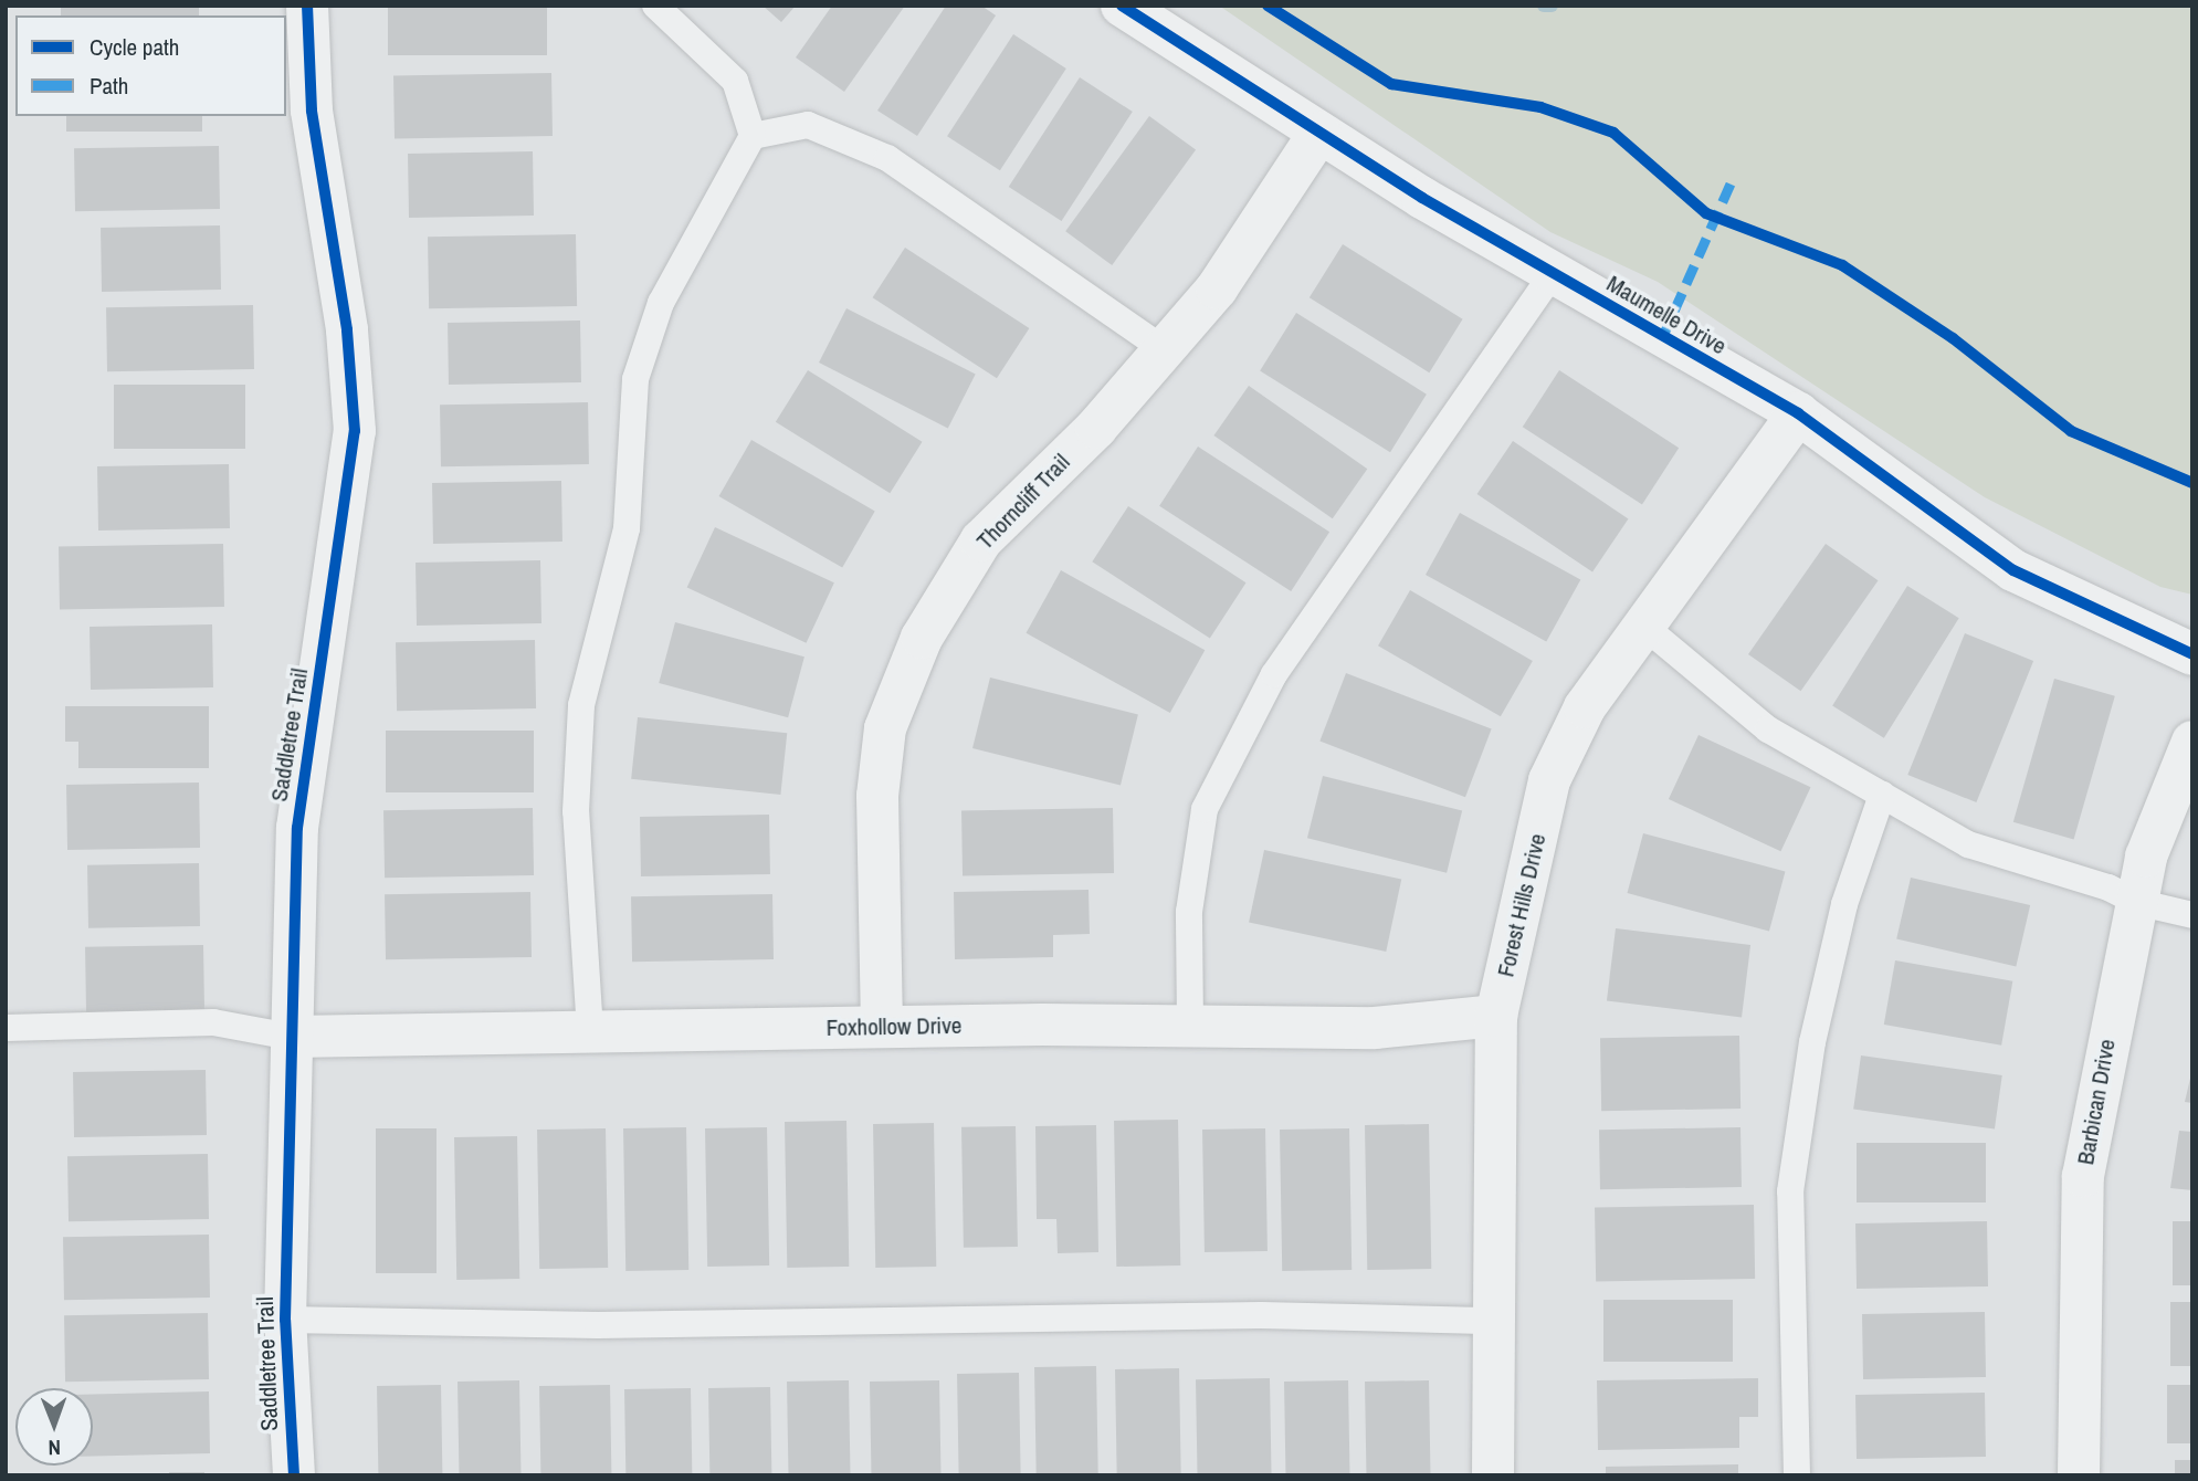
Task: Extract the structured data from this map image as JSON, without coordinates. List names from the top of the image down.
{
  "streets": {
    "street": [
      "Maumelle Drive",
      "Thorncliff Trail",
      "Saddletree Trail",
      "Forest Hills Drive",
      "Foxhollow Drive",
      "Barbican Drive"
    ]
  },
  "crossings": [
    ["Maumelle Drive", "Thorncliff Trail"],
    ["Maumelle Drive", "Forest Hills Drive"],
    ["Thorncliff Trail", "Foxhollow Drive"],
    ["Saddletree Trail", "Foxhollow Drive"],
    ["Forest Hills Drive", "Foxhollow Drive"]
  ],
  "legend": ["Cycle path", "Path"],
  "north": "bottom"
}
